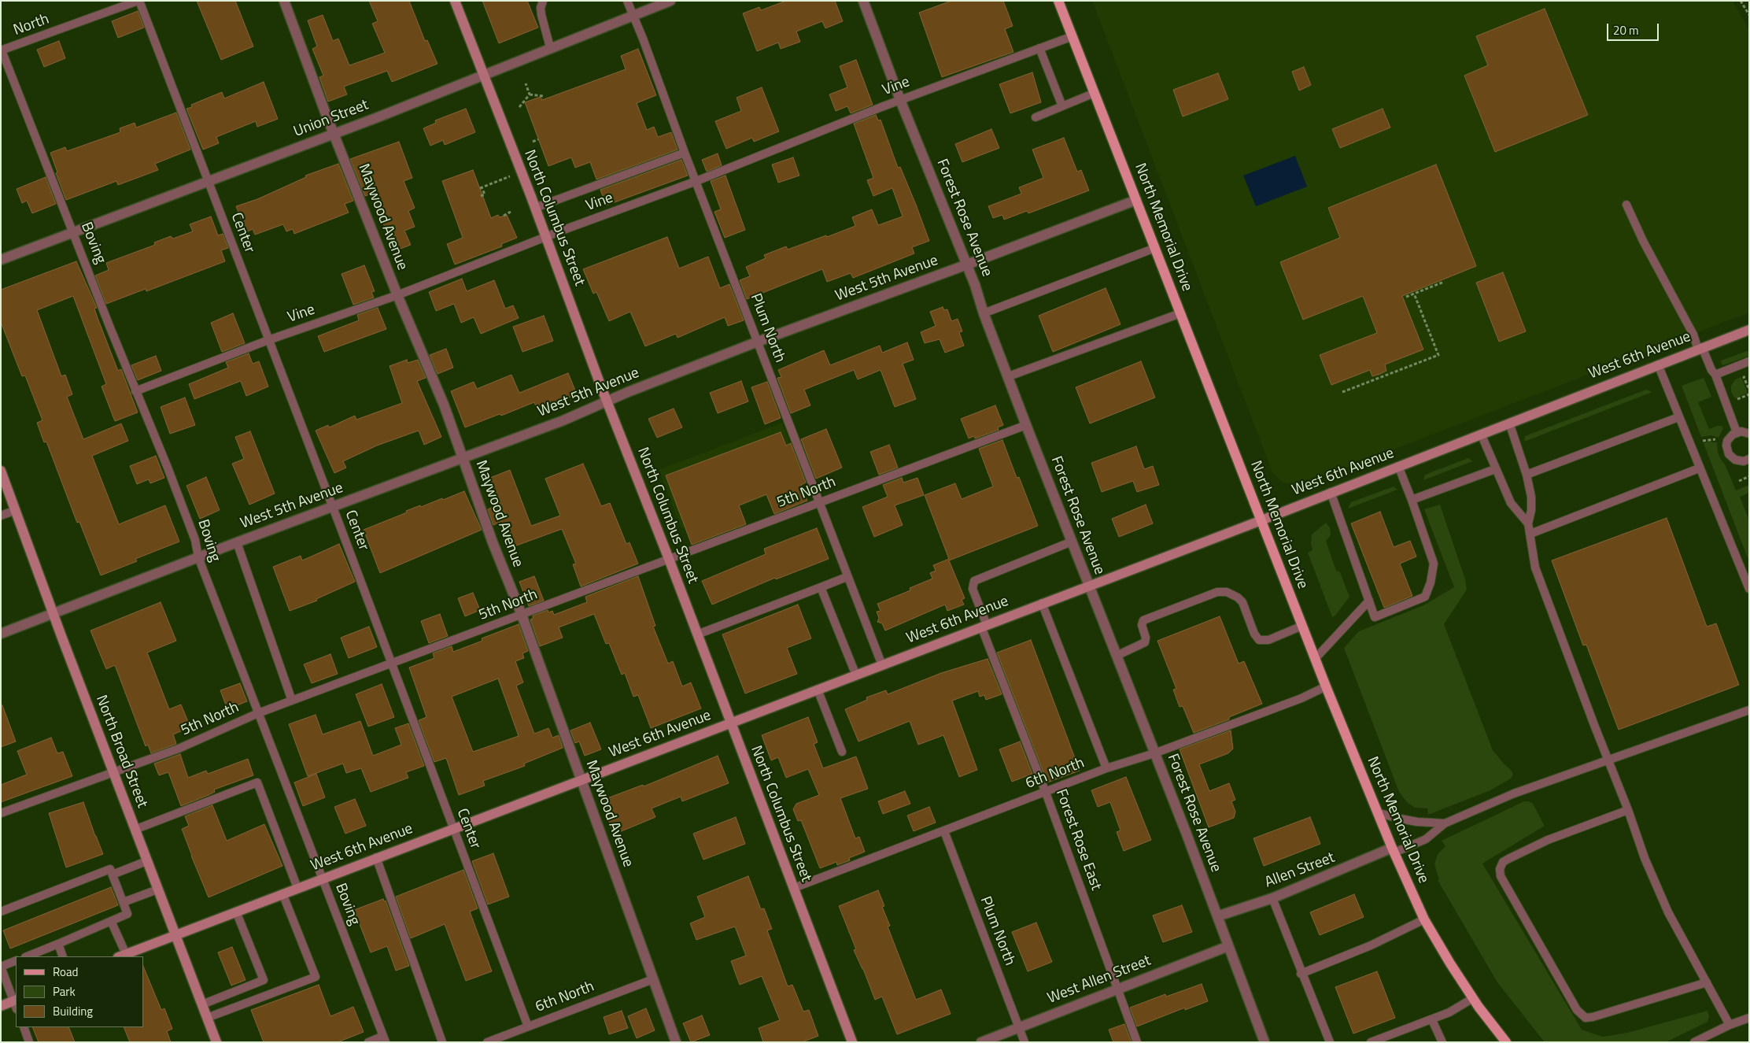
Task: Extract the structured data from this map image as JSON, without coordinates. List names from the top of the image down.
{
  "streets": {
    "main road": ["North Memorial Drive"],
    "street": [
      "Union Street",
      "Maywood Avenue",
      "North Columbus Street",
      "Forest Rose Avenue",
      "West 5th Avenue",
      "West 6th Avenue",
      "North Broad Street",
      "Allen Street",
      "West Allen Street"
    ],
    "lane": [
      "North",
      "Vine",
      "Center",
      "Boving",
      "Plum North",
      "5th North",
      "6th North",
      "Forest Rose East"
    ]
  },
  "crossings": [
    ["North", "Center"],
    ["North", "Boving"],
    ["Vine", "Maywood Avenue"],
    ["Vine", "North Columbus Street"],
    ["Vine", "Forest Rose Avenue"],
    ["Vine", "North Memorial Drive"],
    ["Vine", "Center"],
    ["Vine", "Boving"],
    ["Vine", "Plum North"],
    ["Union Street", "Maywood Avenue"],
    ["Union Street", "North Columbus Street"],
    ["Union Street", "Center"],
    ["Union Street", "Boving"],
    ["Union Street", "Plum North"],
    ["Maywood Avenue", "West 5th Avenue"],
    ["Maywood Avenue", "West 6th Avenue"],
    ["Maywood Avenue", "5th North"],
    ["Maywood Avenue", "6th North"],
    ["North Columbus Street", "West 5th Avenue"],
    ["North Columbus Street", "West 6th Avenue"],
    ["North Columbus Street", "5th North"],
    ["North Columbus Street", "6th North"],
    ["Forest Rose Avenue", "West 5th Avenue"],
    ["Forest Rose Avenue", "West 6th Avenue"],
    ["Forest Rose Avenue", "5th North"],
    ["Forest Rose Avenue", "6th North"],
    ["Forest Rose Avenue", "Forest Rose East"],
    ["Forest Rose Avenue", "Allen Street"],
    ["Forest Rose Avenue", "West Allen Street"],
    ["North Memorial Drive", "West 5th Avenue"],
    ["North Memorial Drive", "West 6th Avenue"],
    ["North Memorial Drive", "6th North"],
    ["North Memorial Drive", "Allen Street"],
    ["Center", "West 5th Avenue"],
    ["Center", "West 6th Avenue"],
    ["Center", "5th North"],
    ["Center", "6th North"],
    ["Boving", "West 5th Avenue"],
    ["Boving", "West 6th Avenue"],
    ["Boving", "5th North"],
    ["West 5th Avenue", "Plum North"],
    ["West 5th Avenue", "North Broad Street"],
    ["Plum North", "West 6th Avenue"],
    ["Plum North", "5th North"],
    ["Plum North", "6th North"],
    ["Plum North", "West Allen Street"],
    ["West 6th Avenue", "North Broad Street"],
    ["West 6th Avenue", "Forest Rose East"],
    ["5th North", "North Broad Street"],
    ["6th North", "Forest Rose East"],
    ["Forest Rose East", "West Allen Street"]
  ],
  "legend": ["Road", "Park", "Building"],
  "scale_bar": "20 m"
}
